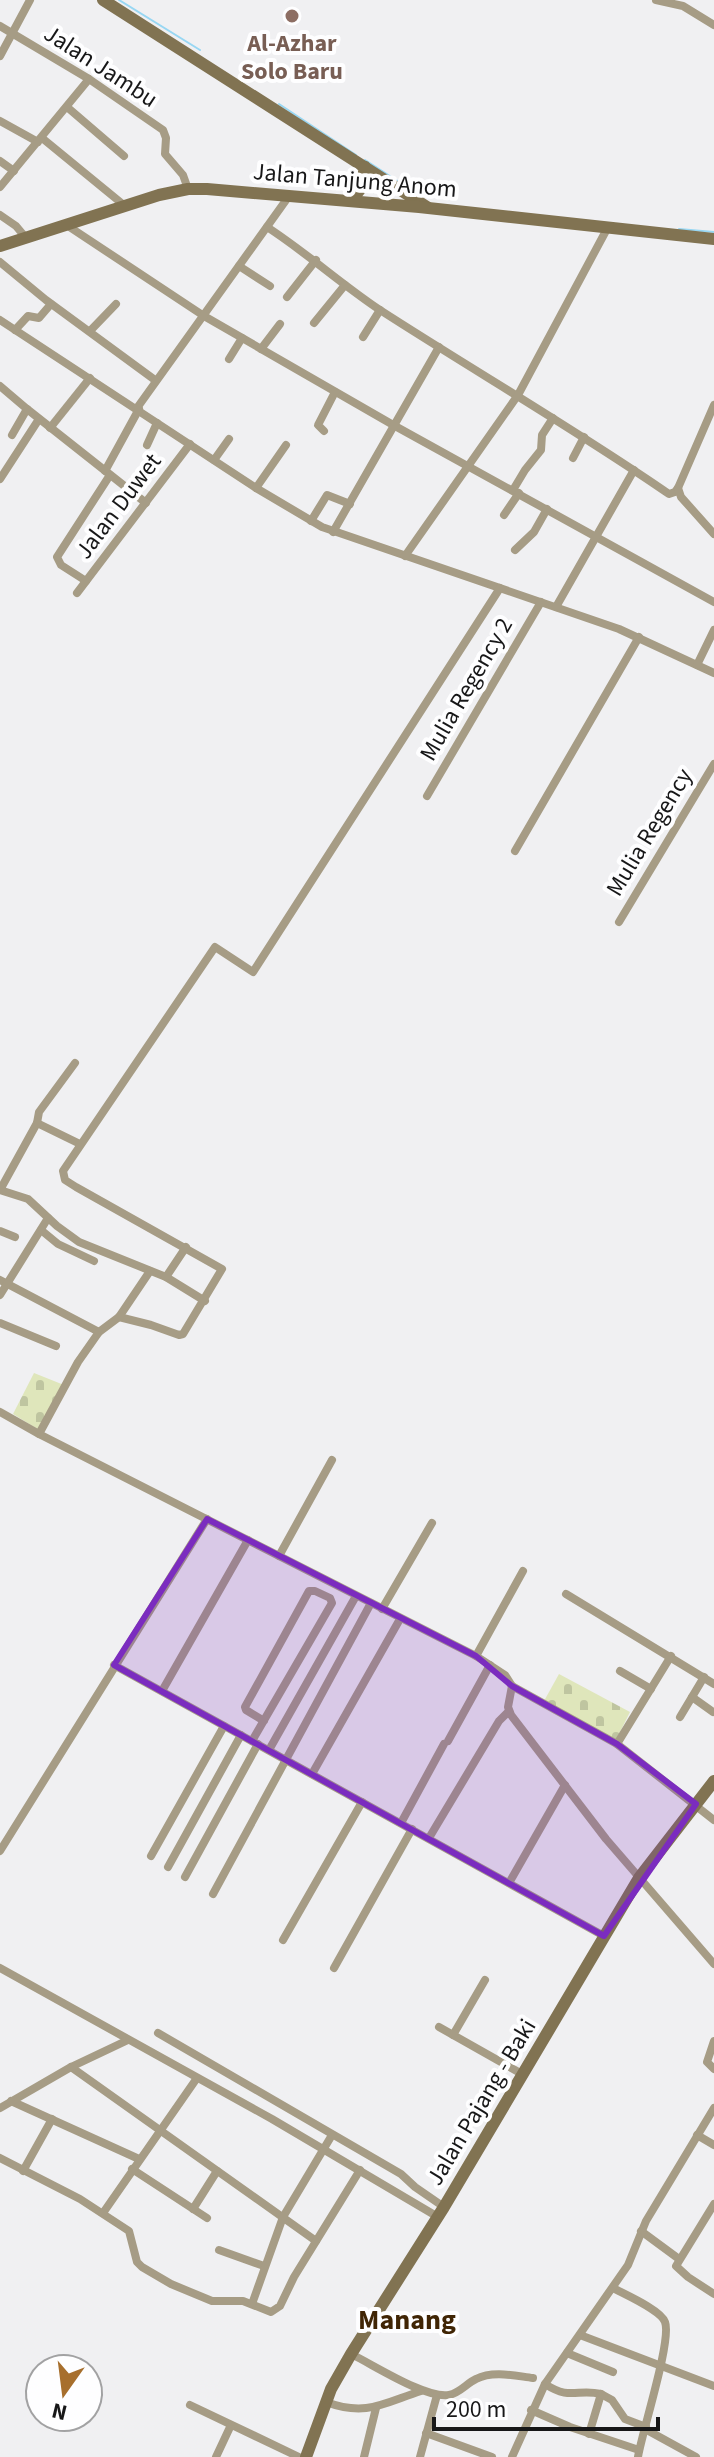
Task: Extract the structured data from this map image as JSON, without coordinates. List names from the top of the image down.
{
  "streets": {
    "main road": ["Jalan Tanjung Anom", "Jalan Pajang - Baki"],
    "street": [
      "Jalan Jambu",
      "Jalan Duwet",
      "Mulia Regency 2",
      "Mulia Regency"
    ]
  },
  "crossings": [
    ["Jalan Jambu", "Jalan Tanjung Anom"]
  ],
  "districts": ["Manang"],
  "places": ["Al-Azhar Solo Baru"],
  "scale_bar": "200 m",
  "north": "bottom"
}
